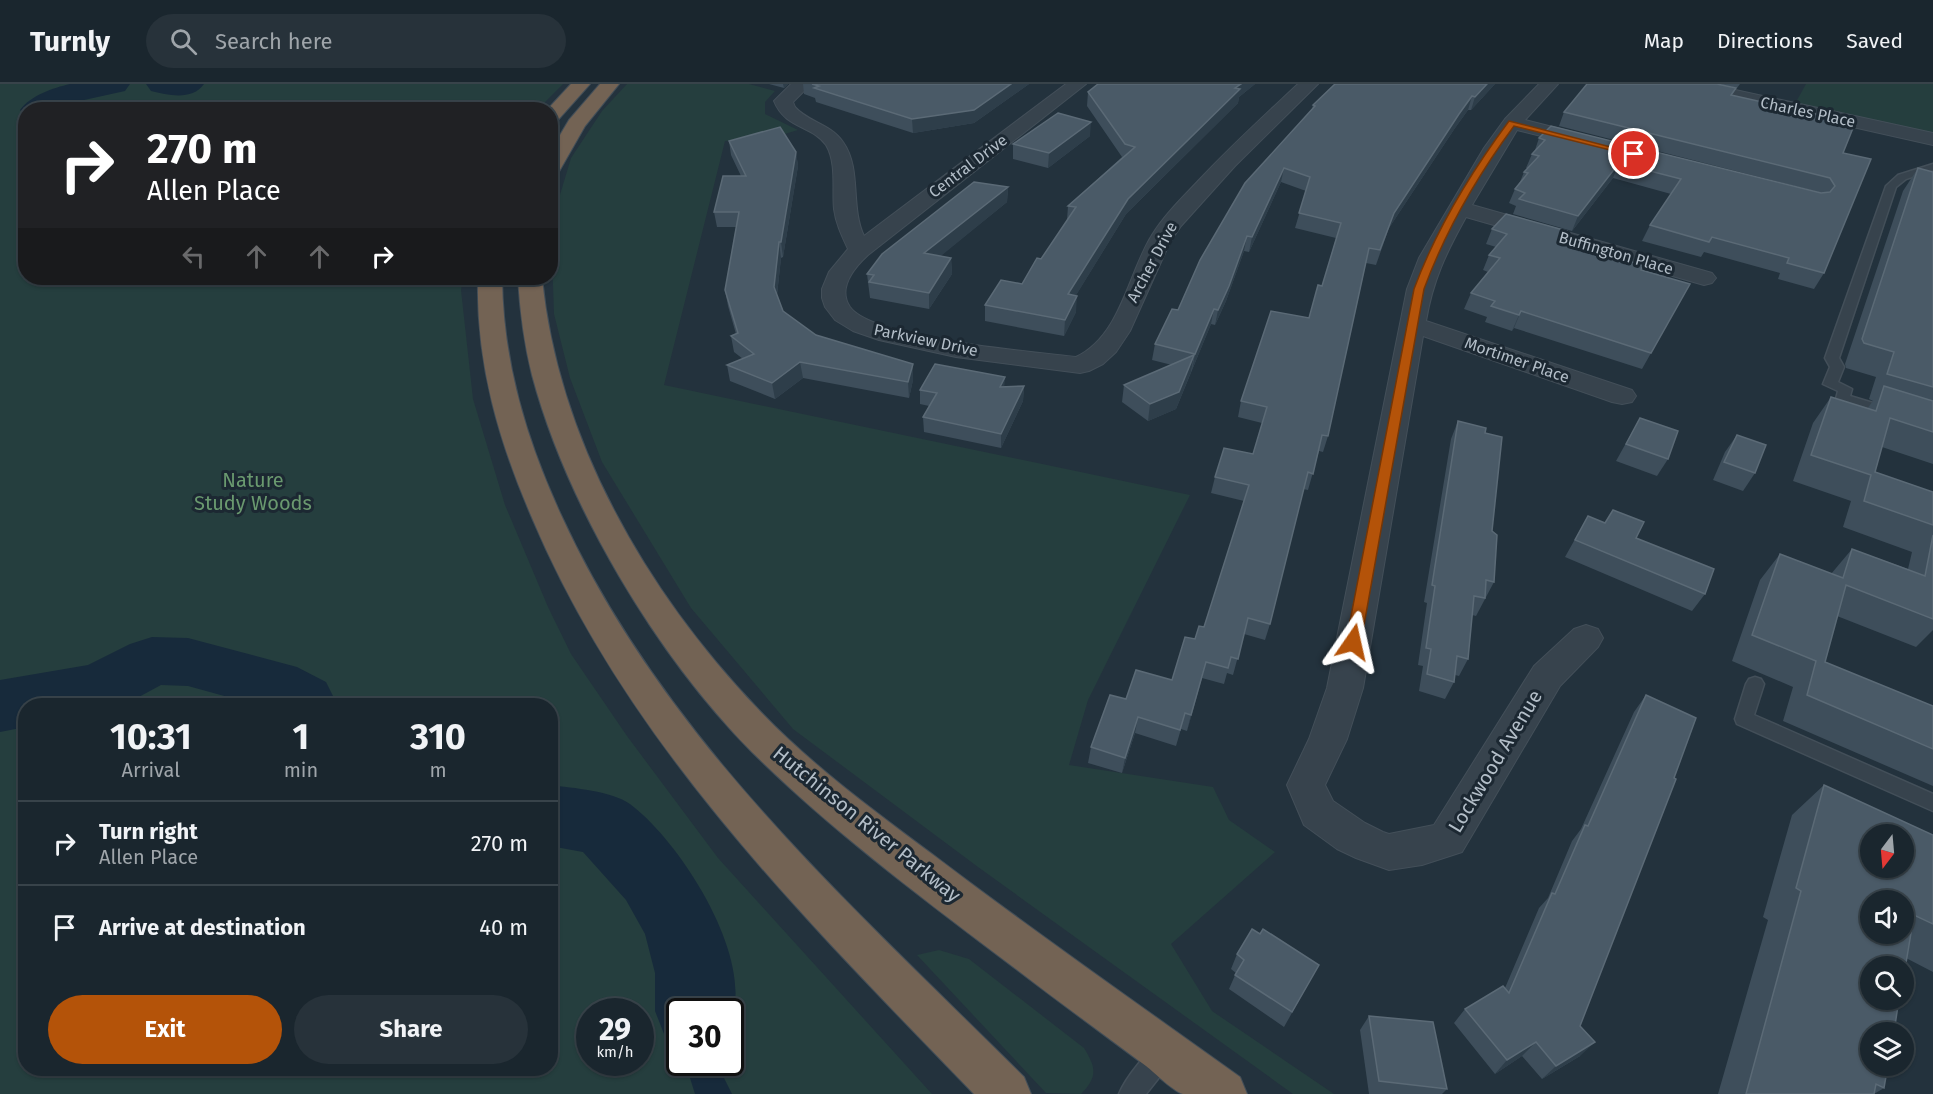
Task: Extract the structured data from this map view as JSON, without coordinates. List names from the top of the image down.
{
  "streets": {
    "highway": ["Hutchinson River Parkway"],
    "street": [
      "Charles Place",
      "Central Drive",
      "Buffington Place",
      "Archer Drive",
      "Parkview Drive",
      "Mortimer Place",
      "Lockwood Avenue"
    ]
  },
  "crossings": [
    ["Central Drive", "Parkview Drive"],
    ["Buffington Place", "Lockwood Avenue"],
    ["Archer Drive", "Parkview Drive"],
    ["Mortimer Place", "Lockwood Avenue"]
  ],
  "parks": ["Nature Study Woods"],
  "north": "bottom",
  "page": {
    "header": "Turnly",
    "search": "Search here",
    "nav": ["Map", "Directions", "Saved"],
    "turn": ["270 m", "Allen Place"],
    "eta": [
      "10:31",
      "Arrival",
      "1",
      "min",
      "310",
      "m"
    ],
    "list": [
      {
        "name": "Turn right",
        "note": "Allen Place",
        "value": "270 m"
      },
      {
        "name": "Arrive at destination",
        "value": "40 m"
      }
    ],
    "buttons": ["Exit", "Share"],
    "speed": "29 km/h",
    "limit": "30"
  }
}
